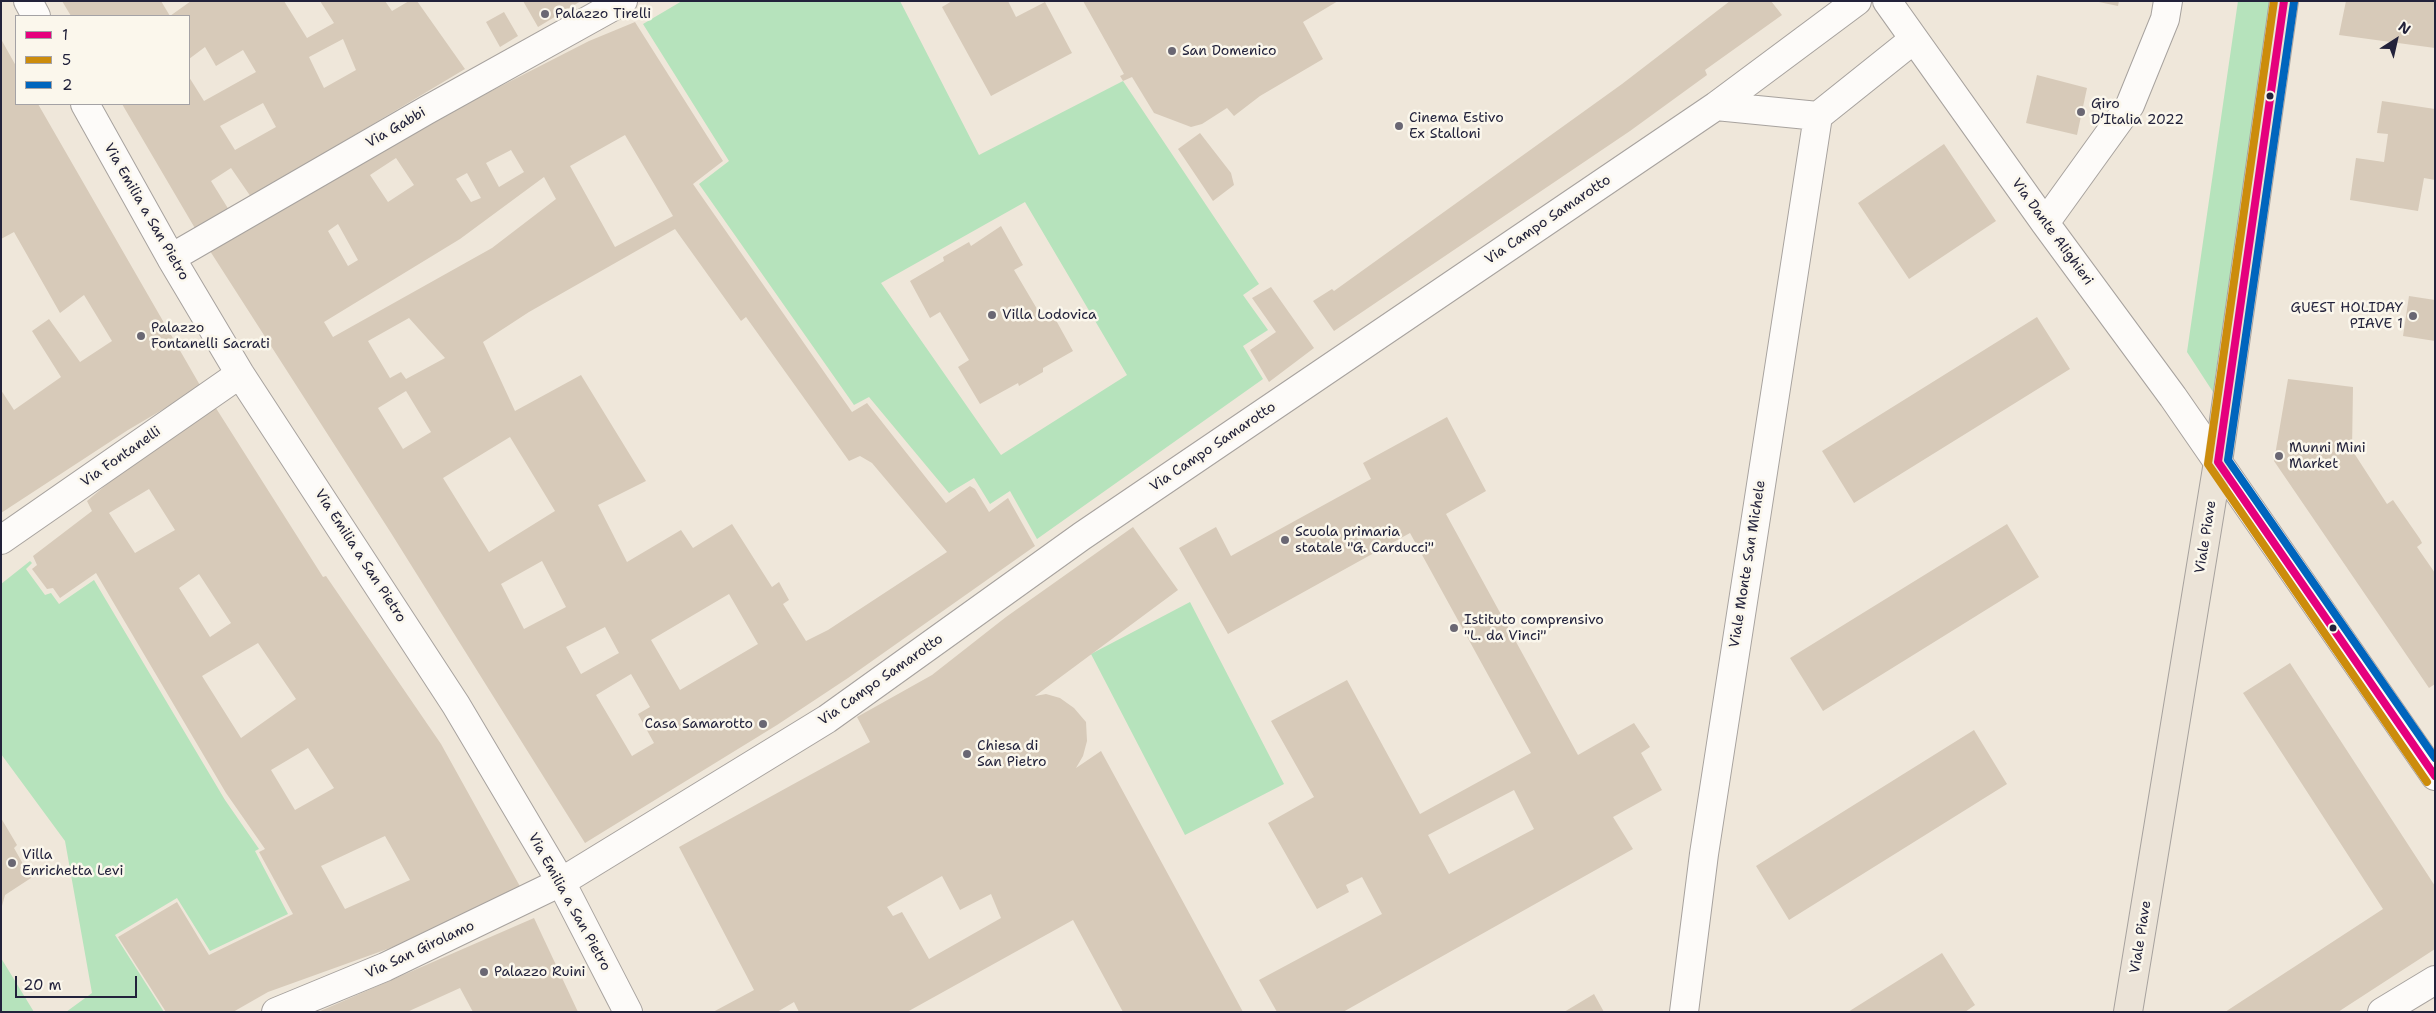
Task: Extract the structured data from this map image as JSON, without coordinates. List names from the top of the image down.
{
  "streets": {
    "main road": ["Viale Piave"],
    "street": [
      "Via Gabbi",
      "Via Emilia a San Pietro",
      "Via Campo Samarotto",
      "Via Dante Alighieri",
      "Via Fontanelli",
      "Viale Monte San Michele",
      "Via San Girolamo"
    ]
  },
  "crossings": [
    ["Via Gabbi", "Via Emilia a San Pietro"],
    ["Via Emilia a San Pietro", "Via Campo Samarotto"],
    ["Via Emilia a San Pietro", "Via Fontanelli"],
    ["Via Emilia a San Pietro", "Via San Girolamo"],
    ["Via Campo Samarotto", "Via San Girolamo"],
    ["Via Dante Alighieri", "Viale Piave"]
  ],
  "places": [
    "Palazzo Tirelli",
    "San Domenico",
    "Giro D’Italia 2022",
    "Cinema Estivo Ex Stalloni",
    "Villa Lodovica",
    "GUEST HOLIDAY PIAVE 1",
    "Palazzo Fontanelli Sacrati",
    "Munni Mini Market",
    "Scuola primaria statale \"G. Carducci\"",
    "Istituto comprensivo \"L. da Vinci\"",
    "Casa Samarotto",
    "Chiesa di San Pietro",
    "Villa Enrichetta Levi",
    "Palazzo Ruini"
  ],
  "lines": ["transit line 1", "transit line 5", "transit line 2"],
  "legend": ["1", "5", "2"],
  "scale_bar": "20 m",
  "north": "top right"
}
